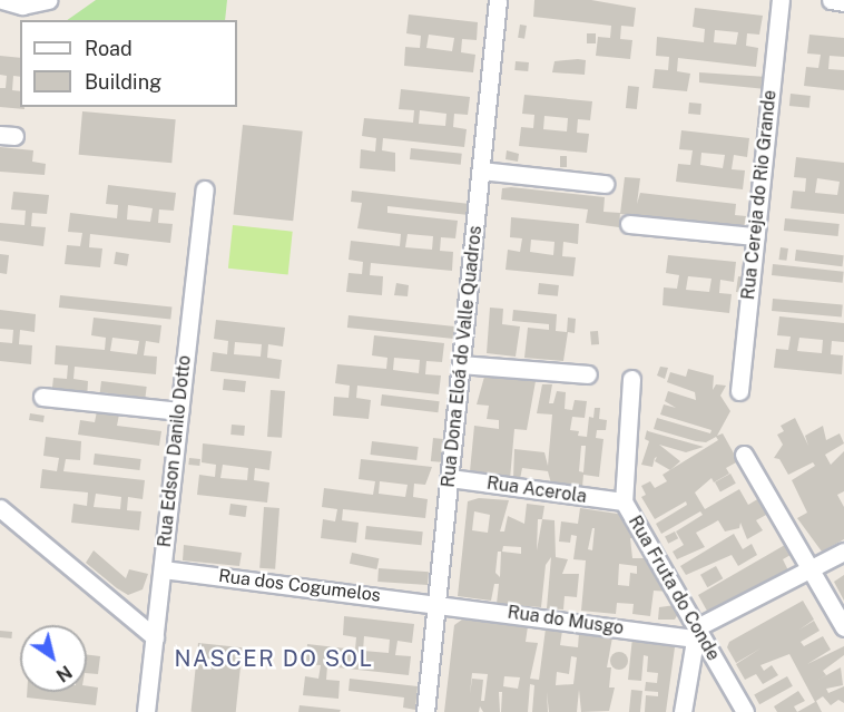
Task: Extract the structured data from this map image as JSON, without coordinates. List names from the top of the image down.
{
  "streets": {
    "street": [
      "Rua Cereja do Rio Grande",
      "Rua Dona Eloá do Valle Quadros",
      "Rua Edson Danilo Dotto",
      "Rua Acerola",
      "Rua dos Cogumelos",
      "Rua Fruta do Conde",
      "Rua do Musgo"
    ]
  },
  "crossings": [
    ["Rua Dona Eloá do Valle Quadros", "Rua Acerola"],
    ["Rua Dona Eloá do Valle Quadros", "Rua dos Cogumelos"],
    ["Rua Dona Eloá do Valle Quadros", "Rua do Musgo"],
    ["Rua Edson Danilo Dotto", "Rua dos Cogumelos"],
    ["Rua Acerola", "Rua Fruta do Conde"],
    ["Rua dos Cogumelos", "Rua do Musgo"],
    ["Rua Fruta do Conde", "Rua do Musgo"]
  ],
  "districts": ["NASCER DO SOL"],
  "legend": ["Road", "Building"],
  "north": "bottom right"
}
